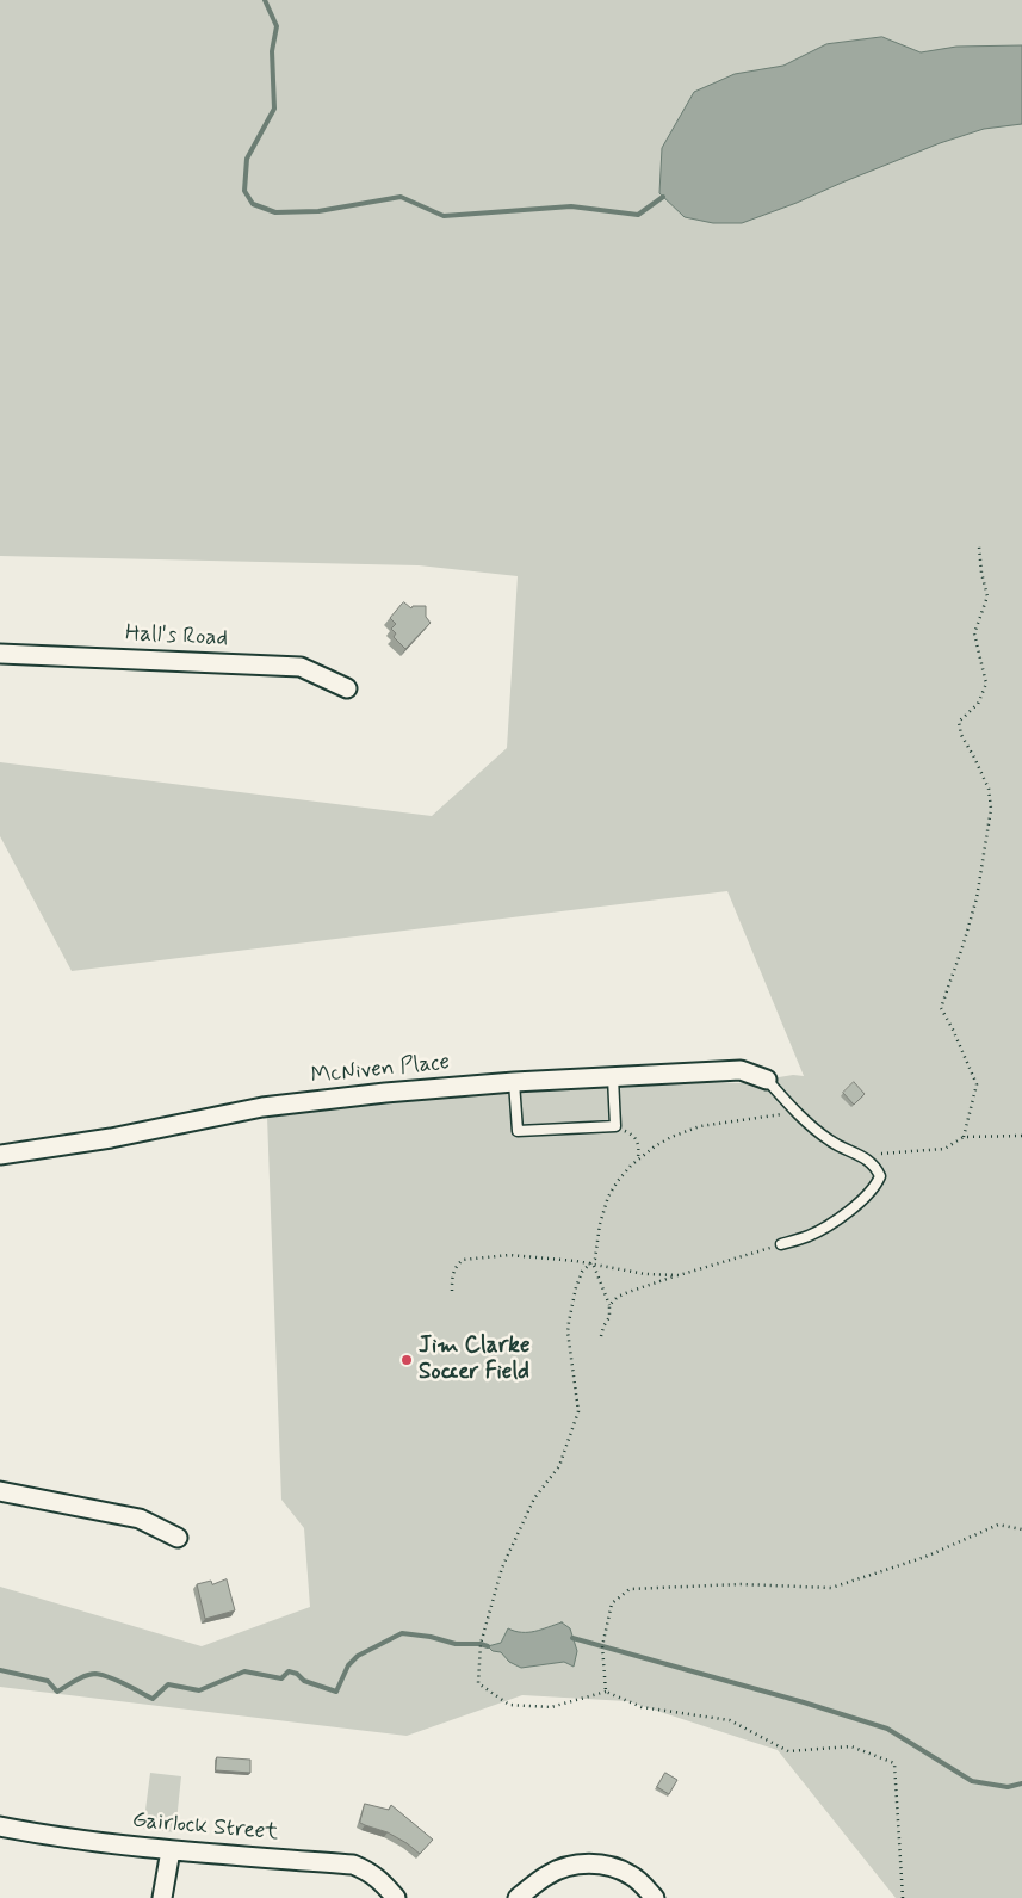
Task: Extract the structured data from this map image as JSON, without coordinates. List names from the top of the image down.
{
  "streets": {
    "street": ["Hall's Road", "McNiven Place", "Gairlock Street"]
  },
  "places": ["Jim Clarke Soccer Field"]
}
